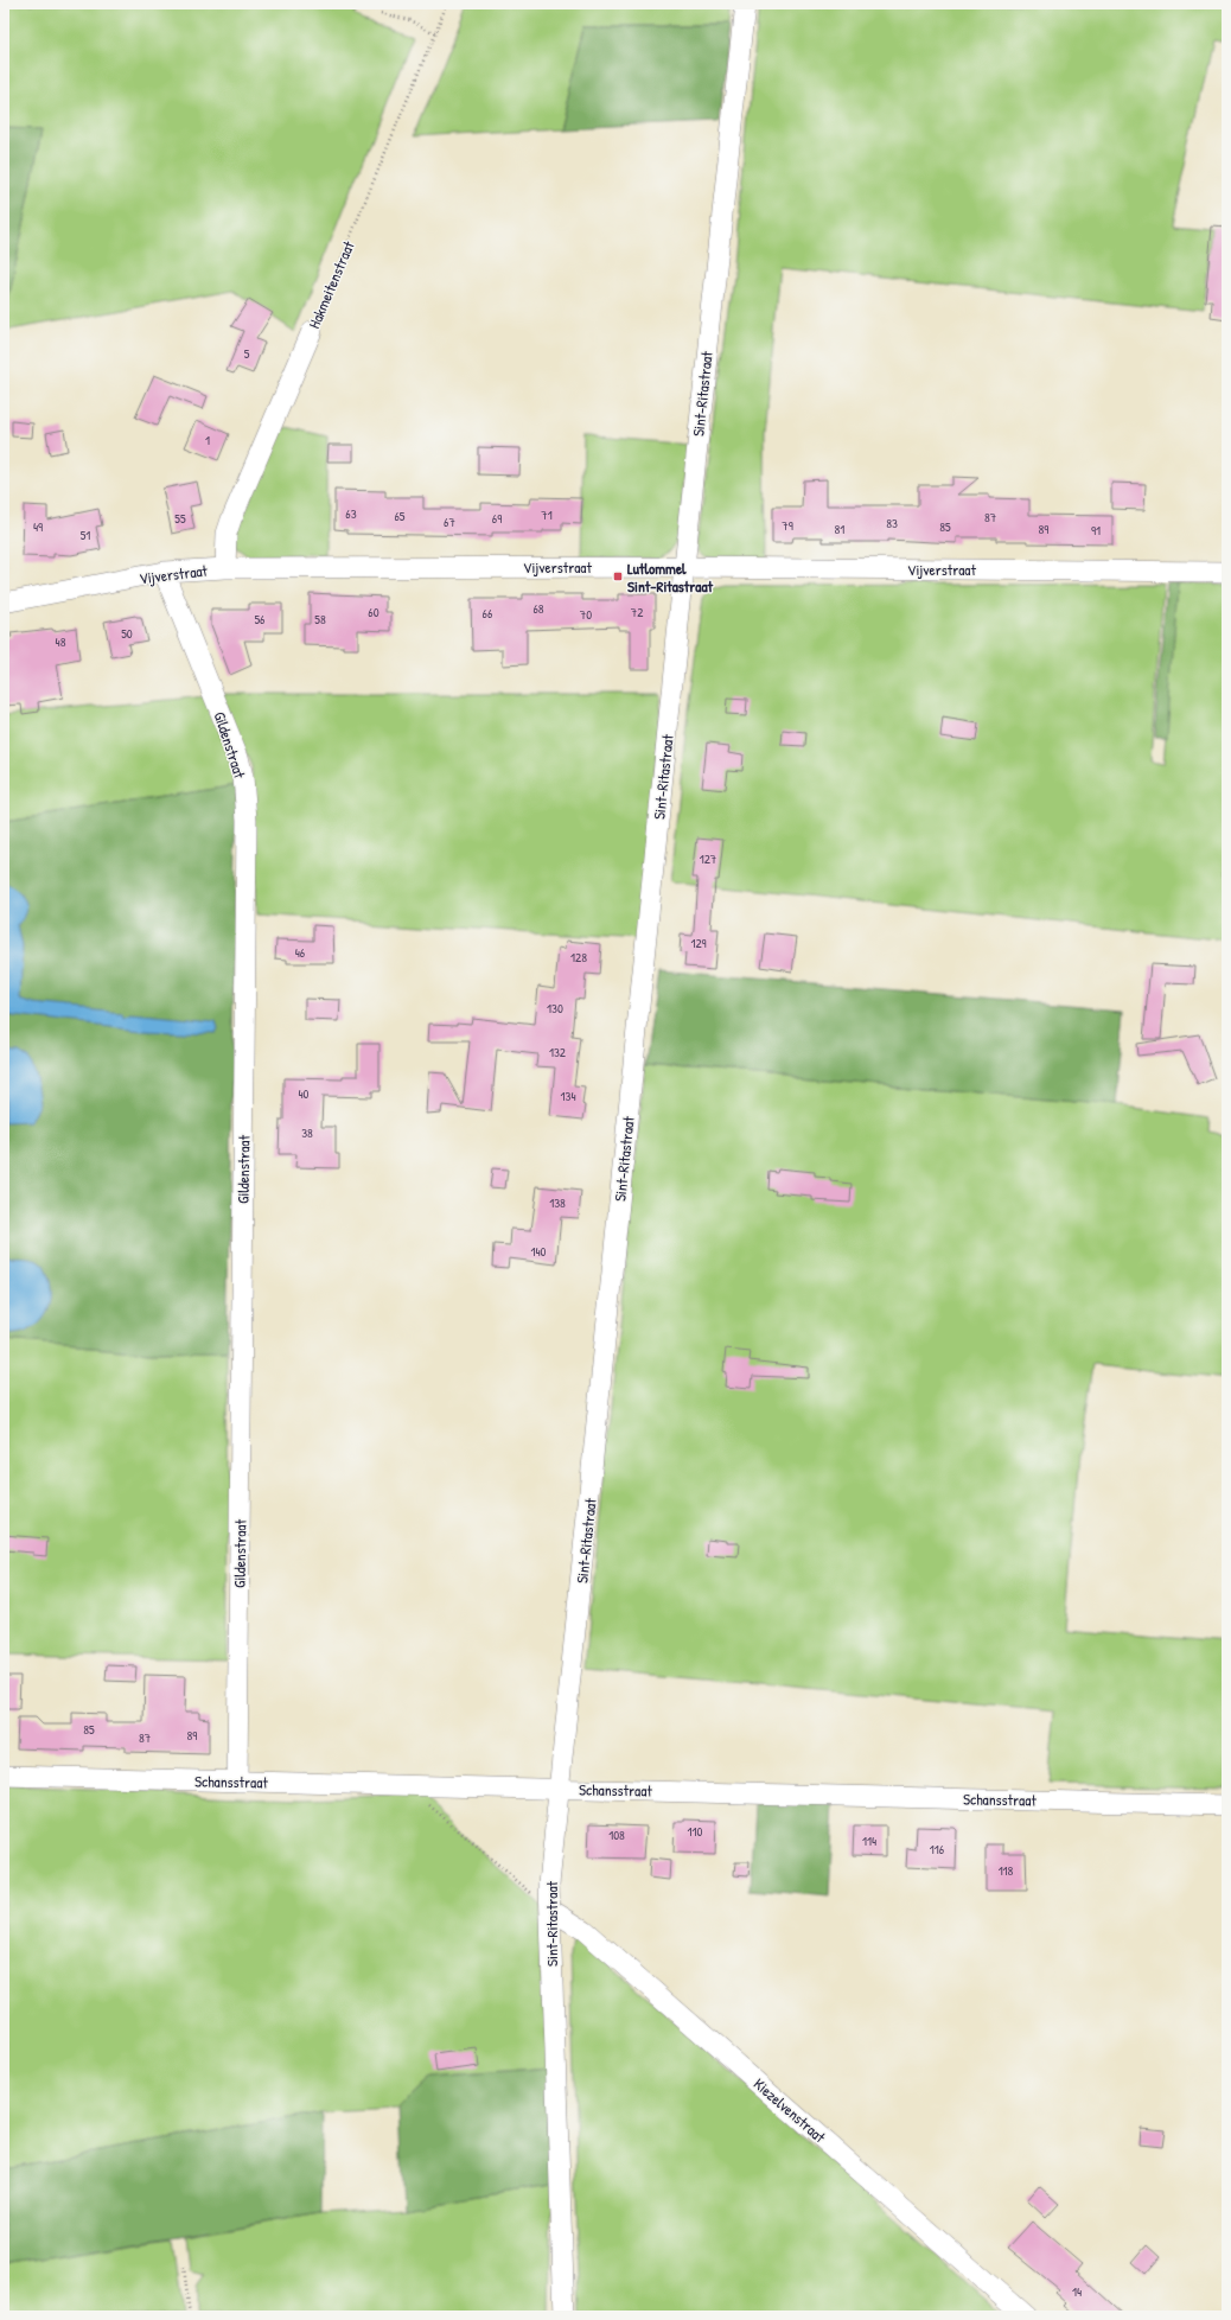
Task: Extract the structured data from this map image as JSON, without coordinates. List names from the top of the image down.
{
  "streets": {
    "street": [
      "Hakmeitenstraat",
      "Sint-Ritastraat",
      "Vijverstraat",
      "Gildenstraat",
      "Schansstraat",
      "Kiezelvenstraat"
    ]
  },
  "crossings": [
    ["Hakmeitenstraat", "Vijverstraat"],
    ["Sint-Ritastraat", "Vijverstraat"],
    ["Sint-Ritastraat", "Schansstraat"],
    ["Sint-Ritastraat", "Kiezelvenstraat"],
    ["Vijverstraat", "Gildenstraat"],
    ["Gildenstraat", "Schansstraat"]
  ],
  "places": {
    "transit": ["Lutlommel Sint-Ritastraat"]
  },
  "house_numbers": [
    "5",
    "1",
    "63",
    "71",
    "65",
    "87",
    "55",
    "69",
    "67",
    "83",
    "79",
    "49",
    "85",
    "81",
    "89",
    "91",
    "51",
    "68",
    "60",
    "72",
    "66",
    "70",
    "56",
    "58",
    "50",
    "48",
    "127",
    "129",
    "46",
    "128",
    "130",
    "132",
    "40",
    "134",
    "38",
    "138",
    "140",
    "85",
    "89",
    "87",
    "110",
    "108",
    "114",
    "116",
    "118",
    "14"
  ]
}
